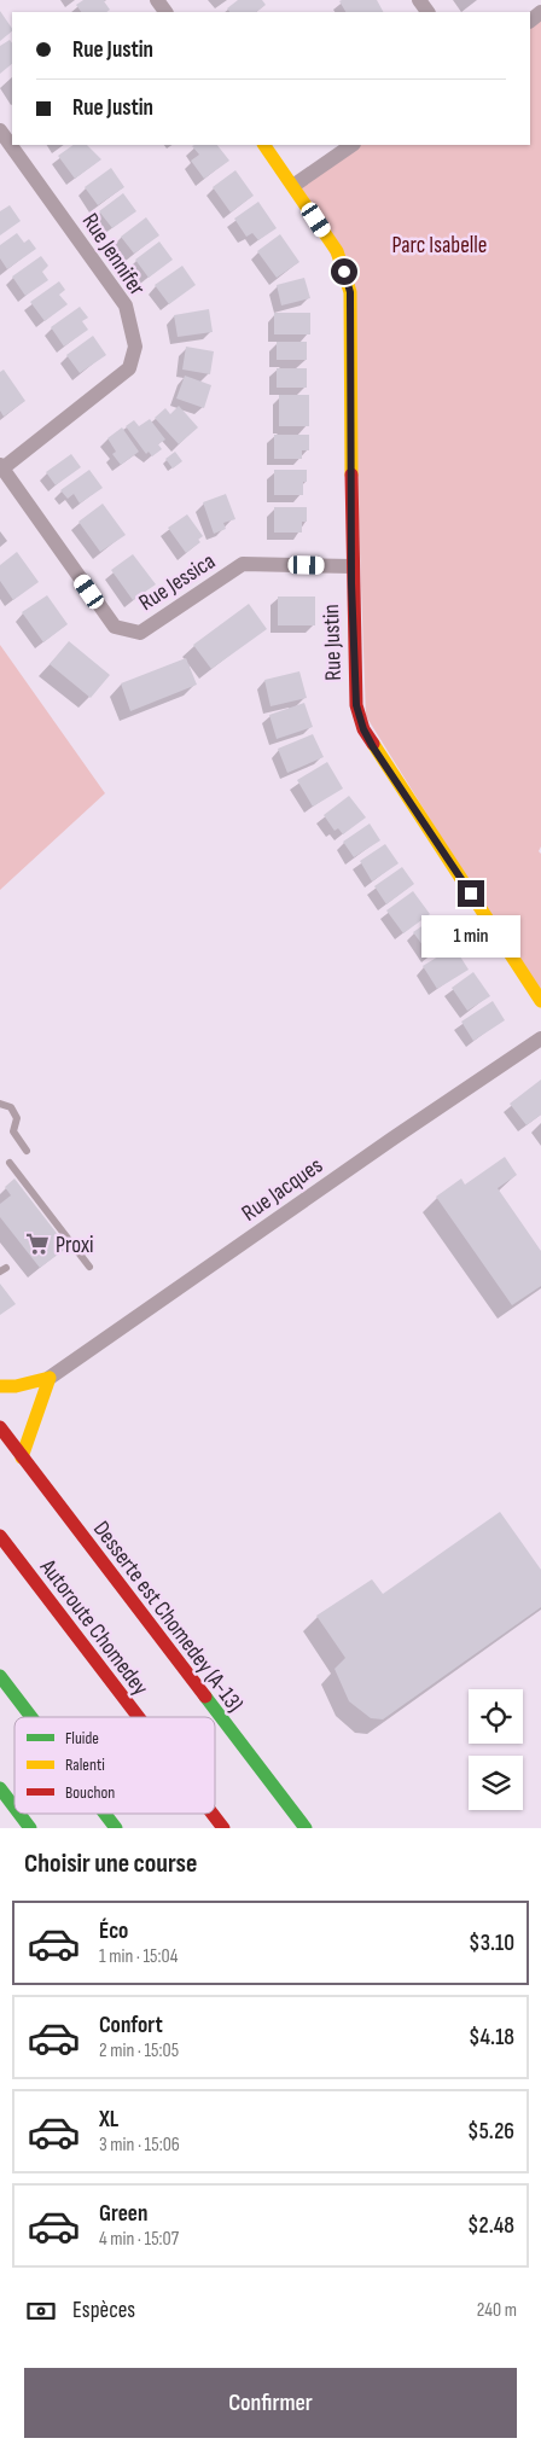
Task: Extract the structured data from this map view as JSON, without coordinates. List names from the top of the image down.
{
  "streets": {
    "main road": ["Rue Justin", "Desserte est Chomedey (A-13)", "Autoroute Chomedey"],
    "street": ["Rue Jennifer", "Rue Jessica", "Rue Jacques"]
  },
  "crossings": [
    ["Rue Jennifer", "Rue Jessica"],
    ["Rue Jessica", "Rue Justin"]
  ],
  "parks": ["Parc Isabelle"],
  "places": {
    "supermarket": ["Proxi"]
  },
  "legend": ["Fluide", "Ralenti", "Bouchon"],
  "page": {
    "banner": ["Rue Justin", "Rue Justin"],
    "bubble": "1 min",
    "heading": "Choisir une course",
    "list": [
      {
        "name": "Éco",
        "note": "1 min · 15:04",
        "value": "$3.10"
      },
      {
        "name": "Confort",
        "note": "2 min · 15:05",
        "value": "$4.18"
      },
      {
        "name": "XL",
        "note": "3 min · 15:06",
        "value": "$5.26"
      },
      {
        "name": "Green",
        "note": "4 min · 15:07",
        "value": "$2.48"
      }
    ],
    "pay": ["Espèces", "240 m"],
    "buttons": "Confirmer"
  }
}
